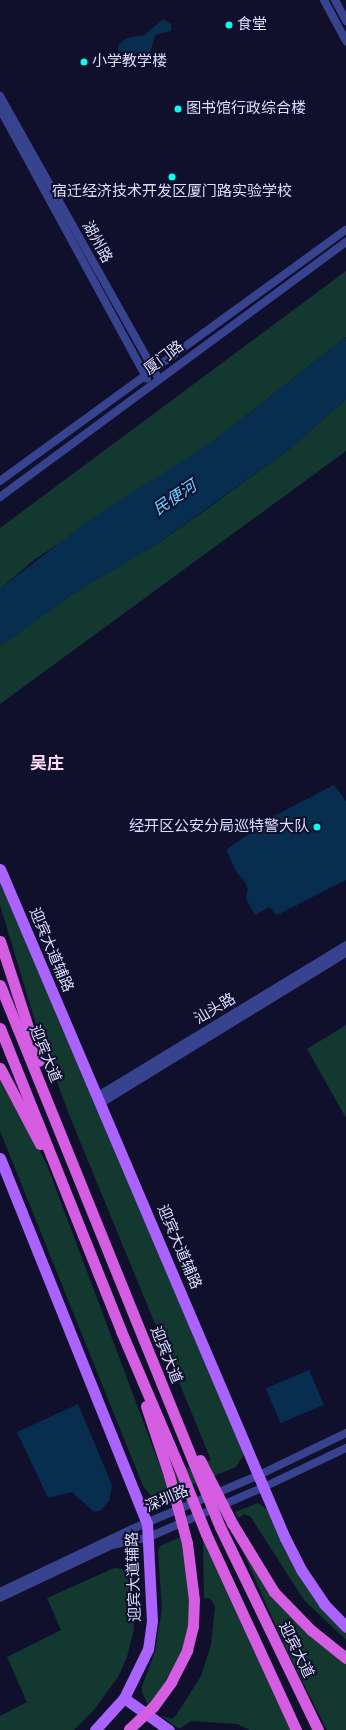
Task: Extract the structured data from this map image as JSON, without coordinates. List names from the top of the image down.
{
  "streets": {
    "highway": ["迎宾大道"],
    "main road": ["迎宾大道辅路"],
    "street": [
      "湖州路",
      "厦门路",
      "汕头路",
      "深圳路"
    ]
  },
  "crossings": [
    ["湖州路", "厦门路"],
    ["迎宾大道辅路", "汕头路"],
    ["迎宾大道辅路", "深圳路"]
  ],
  "districts": ["吴庄"],
  "water": ["民便河"],
  "places": [
    "食堂",
    "小学教学楼",
    "图书馆行政综合楼",
    "宿迁经济技术开发区厦门路实验学校",
    "经开区公安分局巡特警大队"
  ]
}
